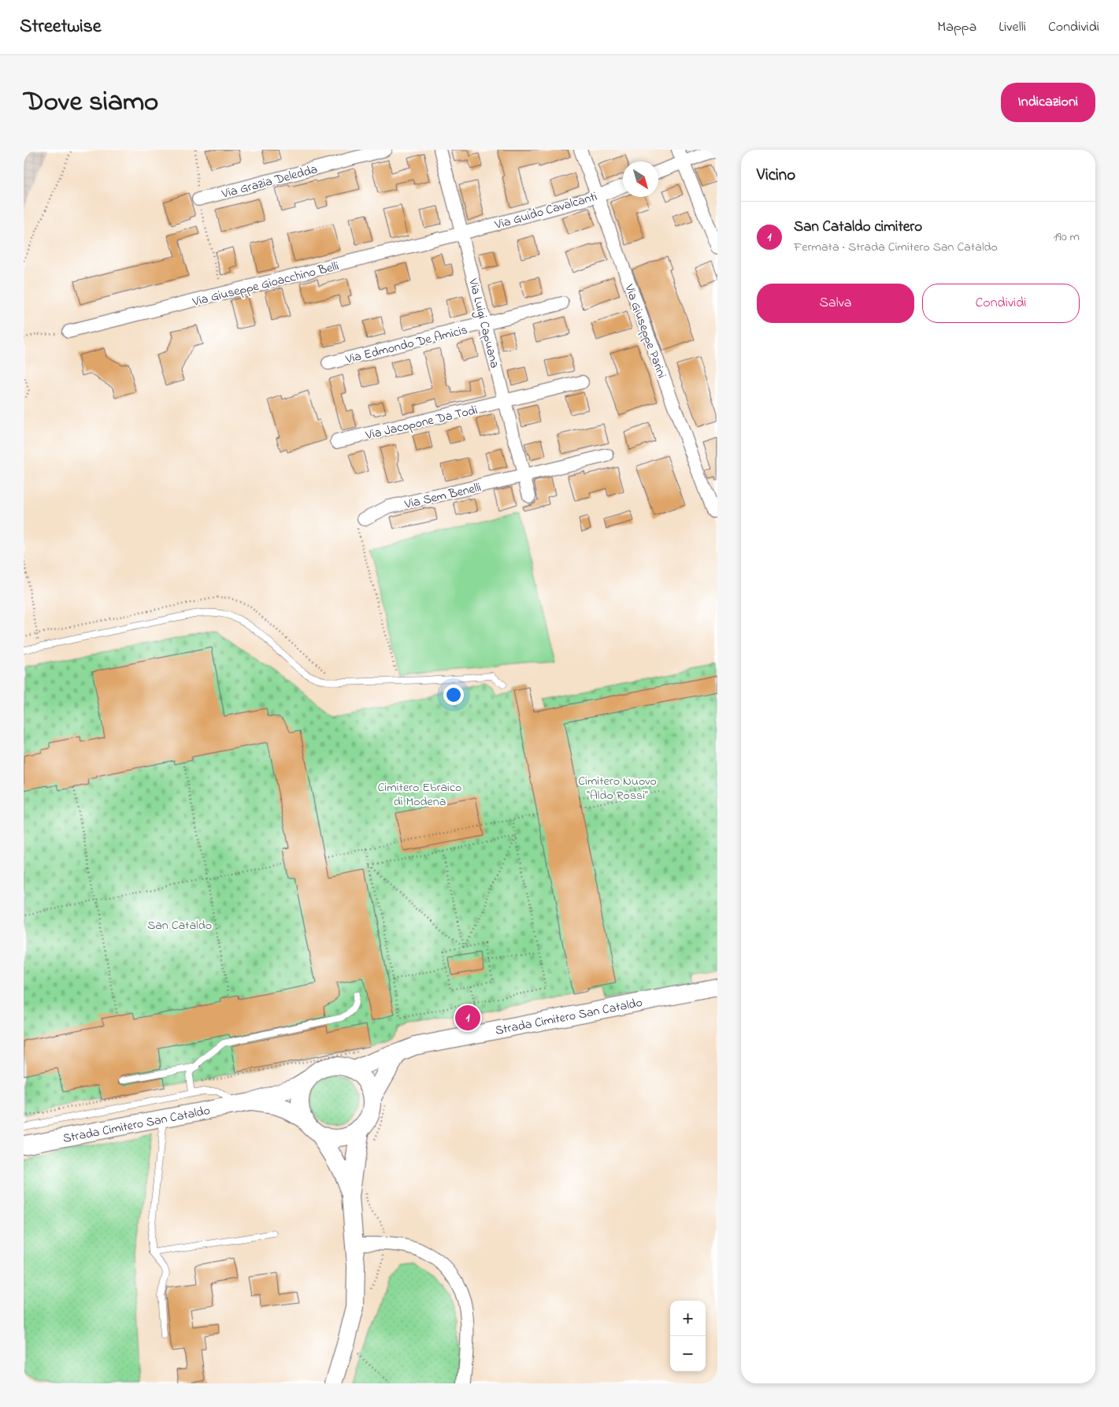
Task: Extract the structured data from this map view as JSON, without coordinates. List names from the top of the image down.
{
  "streets": {
    "street": [
      "Via Grazia Deledda",
      "Via Guido Cavalcanti",
      "Via Giuseppe Gioacchino Belli",
      "Via Luigi Capuana",
      "Via Giuseppe Parini",
      "Via Edmondo De Amicis",
      "Via Jacopone Da Todi",
      "Via Sem Benelli",
      "Strada Cimitero San Cataldo"
    ]
  },
  "crossings": [
    ["Via Guido Cavalcanti", "Via Giuseppe Gioacchino Belli"],
    ["Via Guido Cavalcanti", "Via Luigi Capuana"],
    ["Via Guido Cavalcanti", "Via Giuseppe Parini"],
    ["Via Giuseppe Gioacchino Belli", "Via Luigi Capuana"],
    ["Via Luigi Capuana", "Via Edmondo De Amicis"],
    ["Via Luigi Capuana", "Via Jacopone Da Todi"],
    ["Via Luigi Capuana", "Via Sem Benelli"]
  ],
  "parks": ["Cimitero Nuovo “Aldo Rossi”", "Cimitero Ebraico di Modena", "San Cataldo"],
  "north": "bottom right",
  "page": {
    "header": "Streetwise",
    "nav": ["Mappa", "Livelli", "Condividi"],
    "title": "Dove siamo",
    "buttons": [
      "Indicazioni",
      ["Salva", "Condividi"]
    ],
    "heading": "Vicino",
    "list": [
      {
        "mark": "1",
        "name": "San Cataldo cimitero",
        "note": "Fermata · Strada Cimitero San Cataldo",
        "value": "190 m"
      }
    ],
    "pins": "1",
    "map_buttons": ["+", "−"]
  }
}
